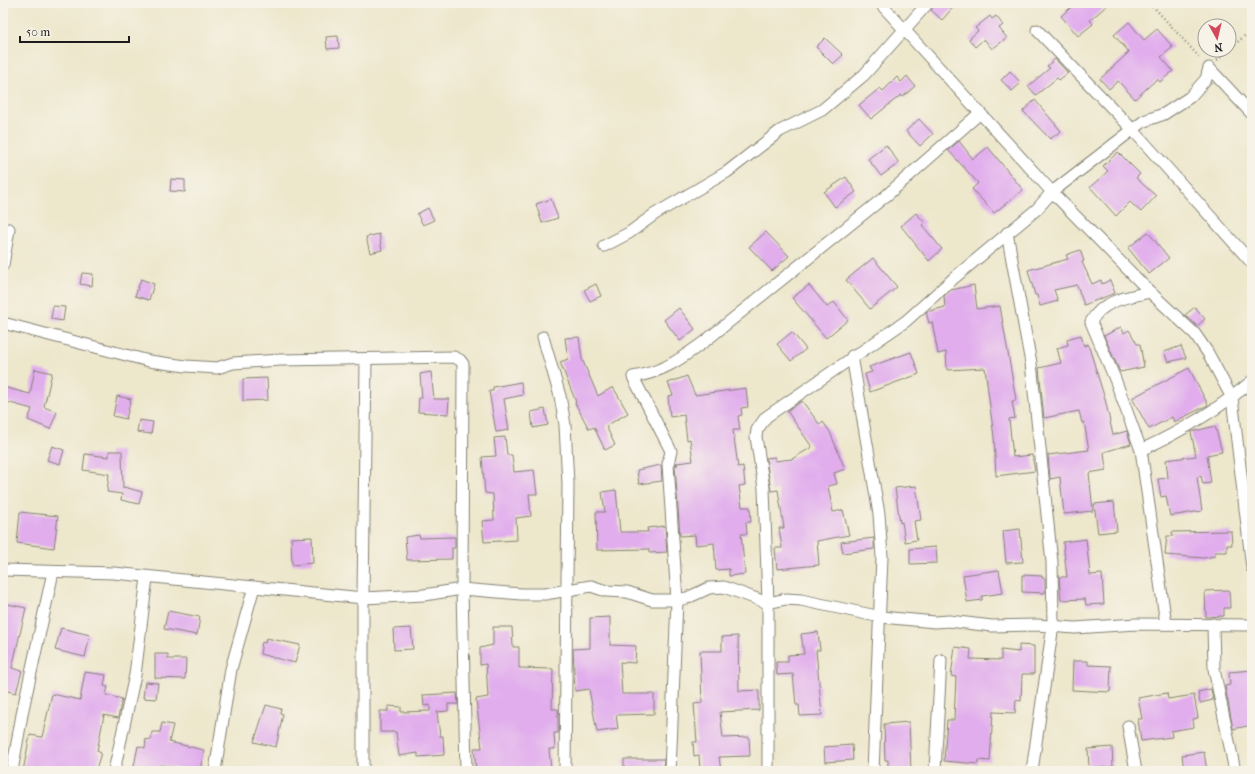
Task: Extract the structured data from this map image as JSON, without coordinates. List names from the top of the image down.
{
  "scale_bar": "50 m",
  "north": "bottom"
}
